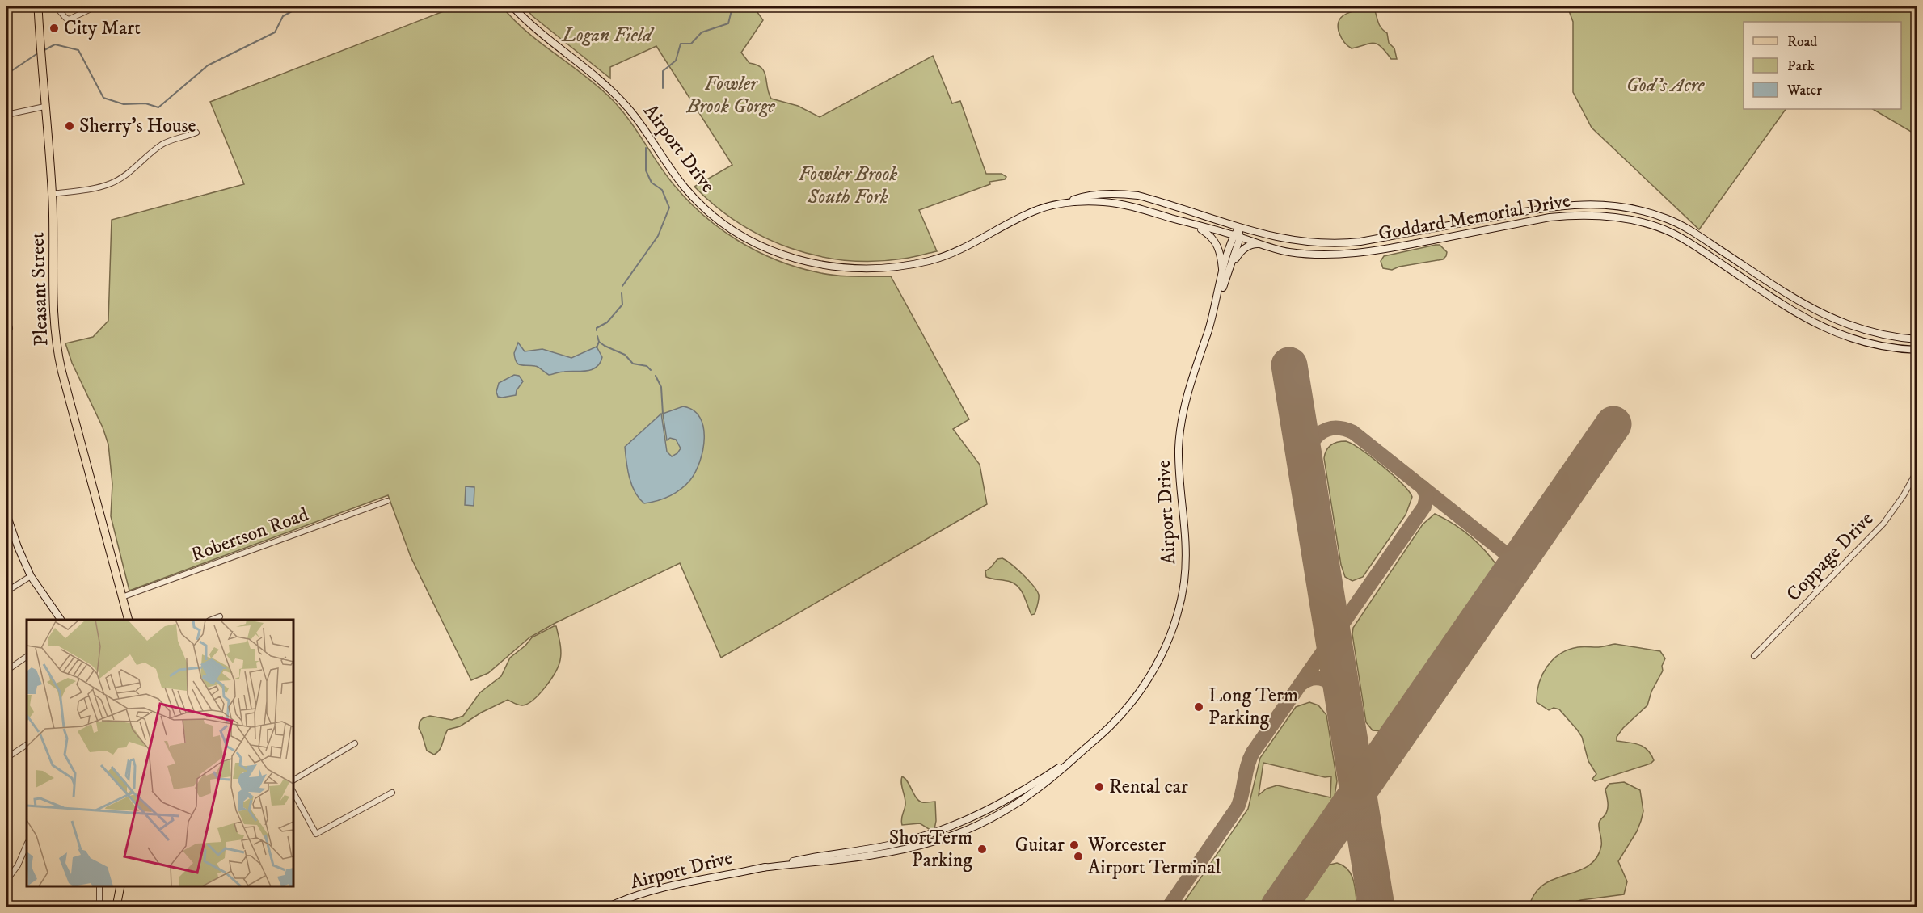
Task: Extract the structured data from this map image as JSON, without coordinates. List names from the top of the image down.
{
  "streets": {
    "main road": ["Airport Drive", "Goddard Memorial Drive", "Pleasant Street"],
    "street": ["Robertson Road", "Coppage Drive"]
  },
  "crossings": [
    ["Airport Drive", "Goddard Memorial Drive"],
    ["Pleasant Street", "Robertson Road"]
  ],
  "parks": [
    "Logan Field",
    "Fowler Brook Gorge",
    "God's Acre",
    "Fowler Brook South Fork"
  ],
  "places": [
    "City Mart",
    "Sherry's House",
    "Long Term Parking",
    "Rental car",
    "Guitar",
    "ShortTerm Parking",
    "Worcester Airport Terminal"
  ],
  "legend": ["Road", "Park", "Water"]
}
